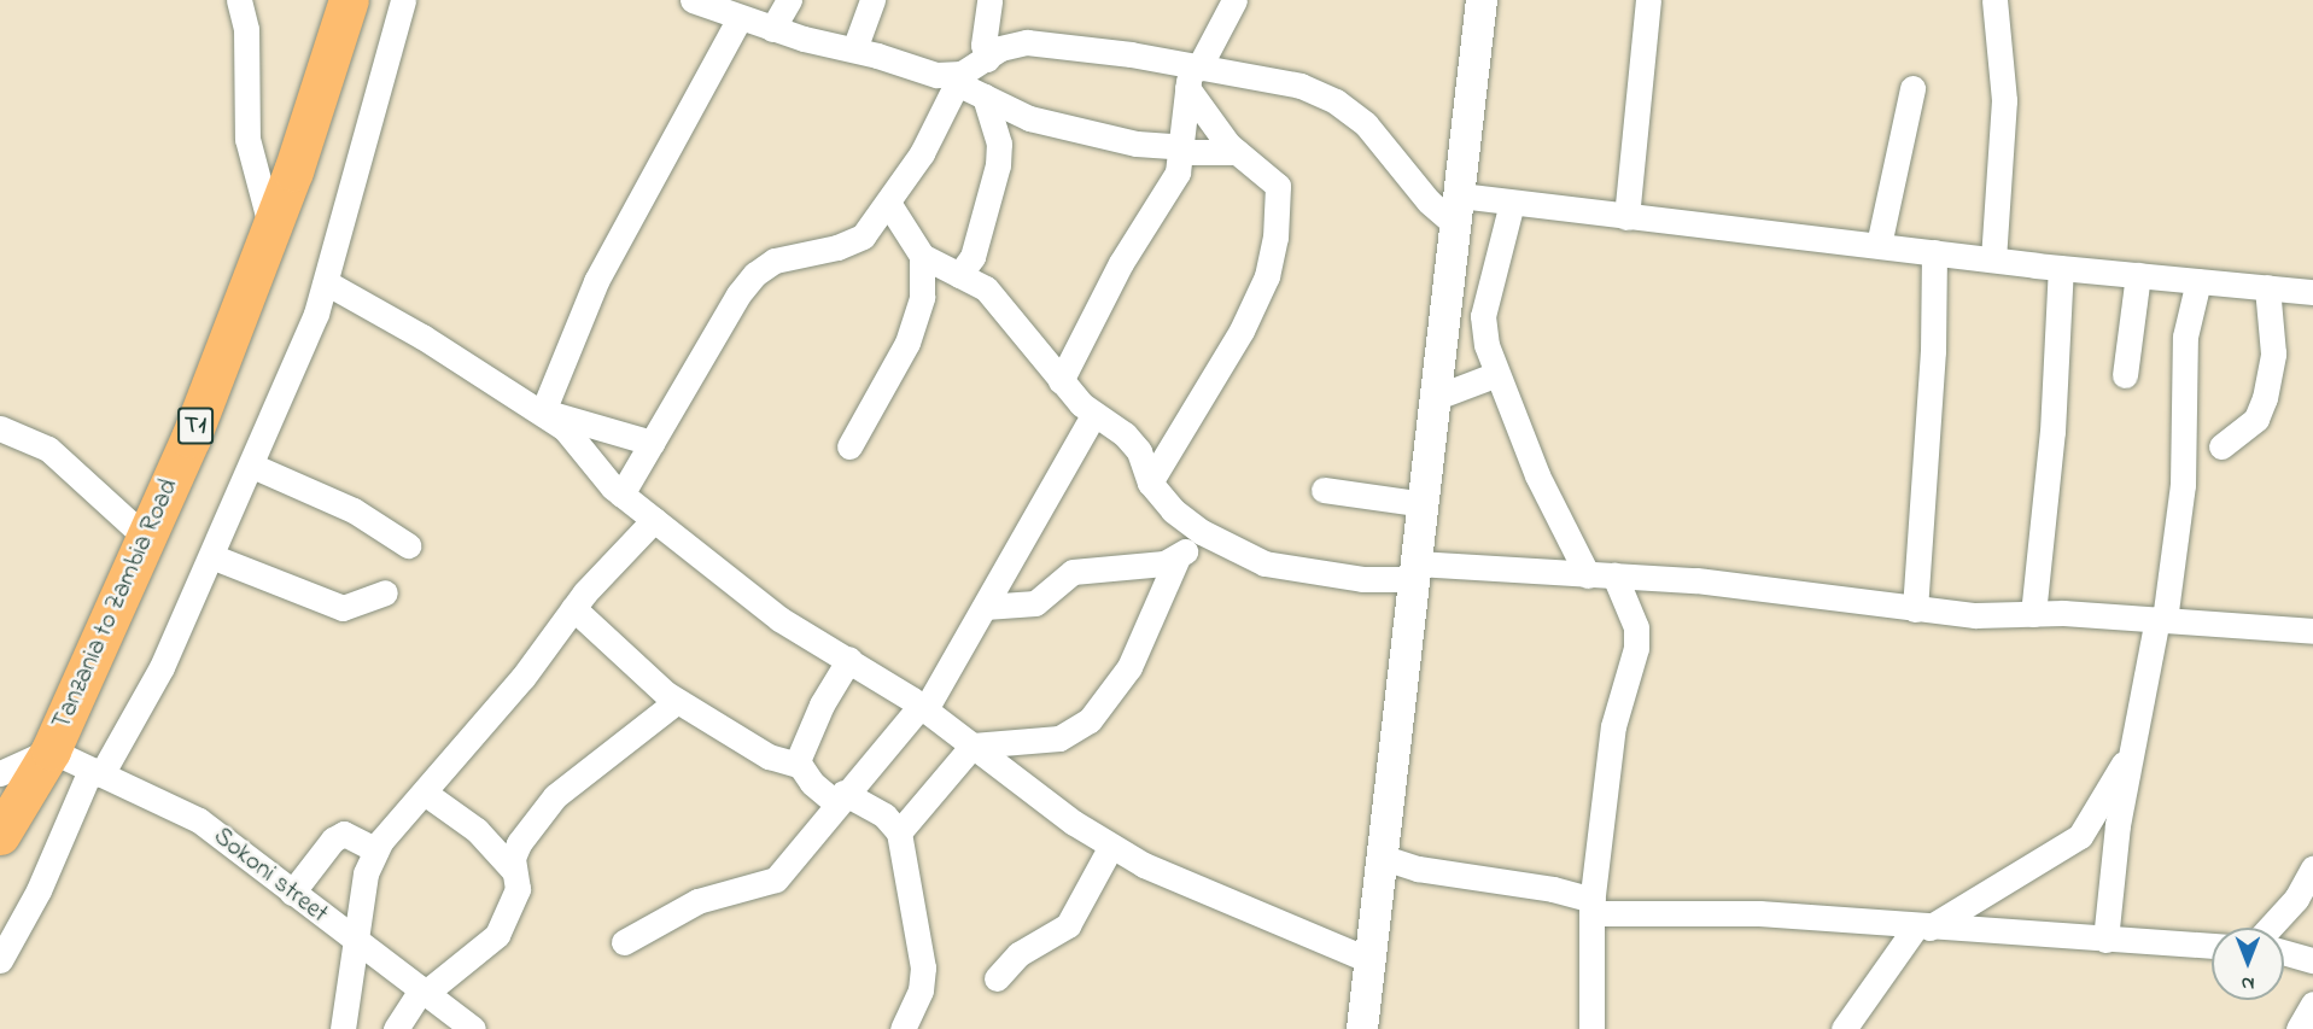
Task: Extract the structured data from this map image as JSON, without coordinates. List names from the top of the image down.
{
  "streets": {
    "highway": ["T1", "Tanzania to Zambia Road"],
    "street": ["Sokoni street"]
  },
  "crossings": [
    ["Tanzania to Zambia Road", "Sokoni street"]
  ],
  "north": "bottom"
}
